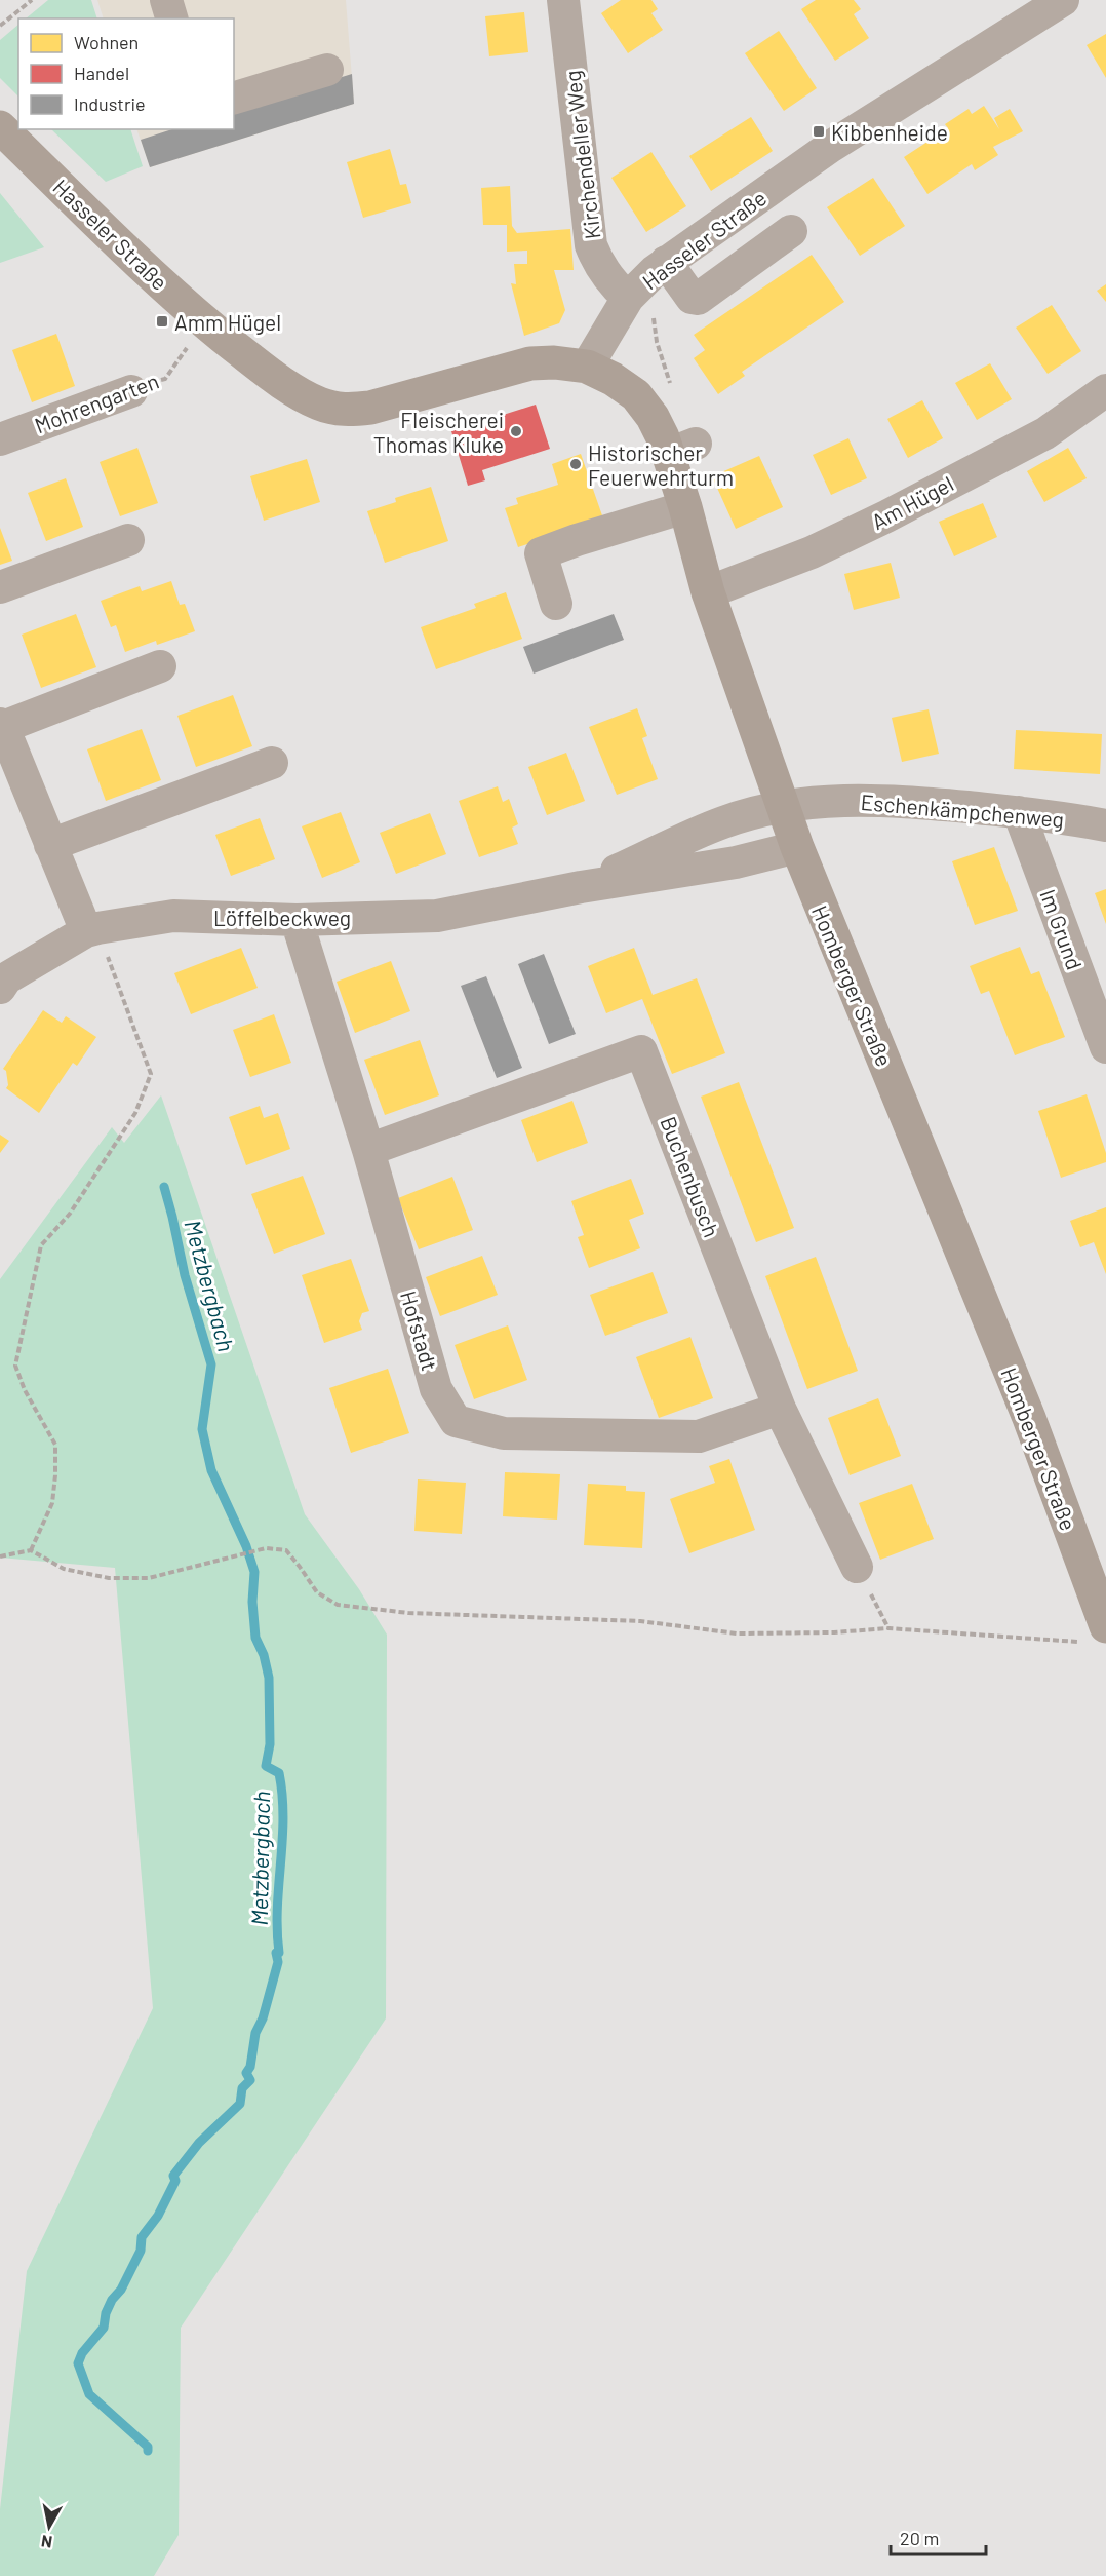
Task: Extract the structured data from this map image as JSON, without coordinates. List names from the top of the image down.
{
  "streets": {
    "main road": ["Hasseler Straße", "Homberger Straße"],
    "street": [
      "Kirchendeller Weg",
      "Mohrengarten",
      "Am Hügel",
      "Eschenkämpchenweg",
      "Löffelbeckweg",
      "Im Grund",
      "Buchenbusch",
      "Hofstadt"
    ]
  },
  "crossings": [
    ["Kirchendeller Weg", "Hasseler Straße"],
    ["Hasseler Straße", "Mohrengarten"],
    ["Hasseler Straße", "Homberger Straße"],
    ["Am Hügel", "Homberger Straße"],
    ["Eschenkämpchenweg", "Löffelbeckweg"],
    ["Eschenkämpchenweg", "Im Grund"],
    ["Eschenkämpchenweg", "Homberger Straße"],
    ["Löffelbeckweg", "Homberger Straße"],
    ["Löffelbeckweg", "Hofstadt"],
    ["Buchenbusch", "Hofstadt"]
  ],
  "water": ["Metzbergbach"],
  "places": {
    "transit": ["Kibbenheide", "Amm Hügel"],
    "other": ["Fleischerei Thomas Kluke", "Historischer Feuerwehrturm"]
  },
  "legend": ["Wohnen", "Handel", "Industrie"],
  "scale_bar": "20 m",
  "north": "bottom"
}
